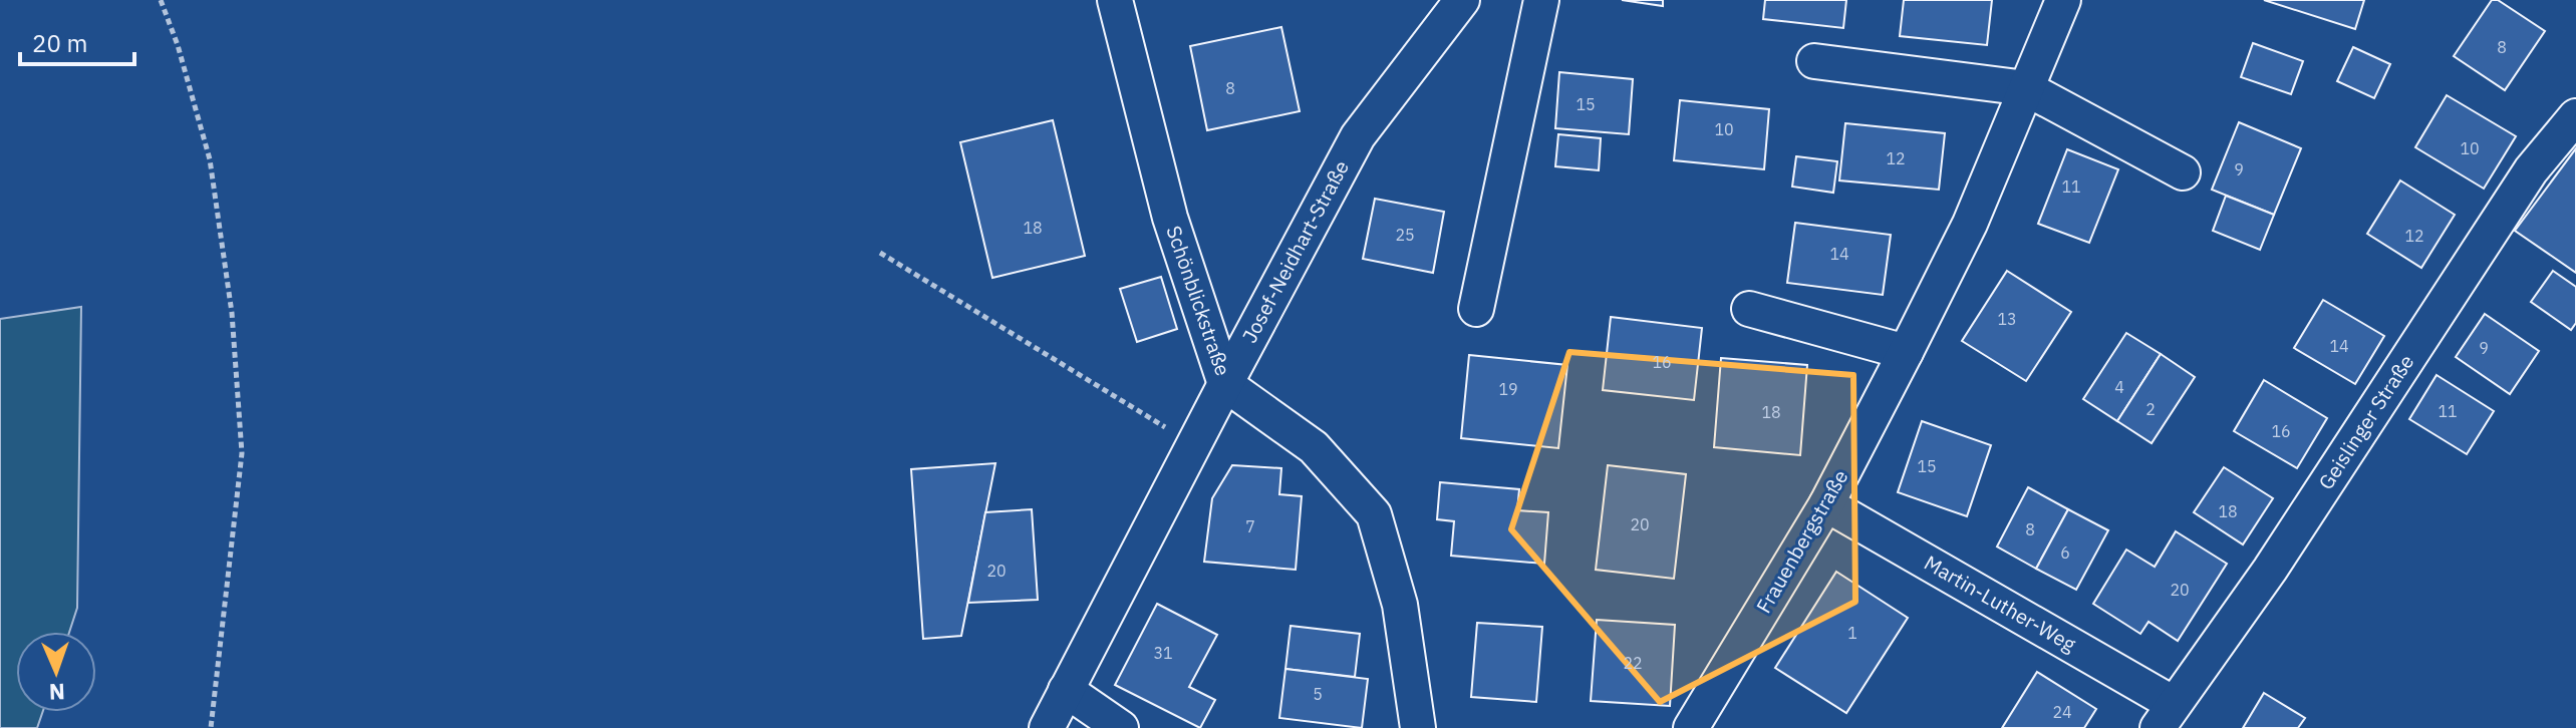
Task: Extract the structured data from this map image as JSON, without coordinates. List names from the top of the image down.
{
  "streets": {
    "street": [
      "Josef-Neidhart-Straße",
      "Schönblickstraße",
      "Geislinger Straße",
      "Frauenbergstraße",
      "Martin-Luther-Weg"
    ]
  },
  "crossings": [
    ["Josef-Neidhart-Straße", "Schönblickstraße"],
    ["Geislinger Straße", "Martin-Luther-Weg"],
    ["Frauenbergstraße", "Martin-Luther-Weg"]
  ],
  "house_numbers": [
    "8",
    "8",
    "15",
    "10",
    "10",
    "12",
    "9",
    "11",
    "18",
    "25",
    "12",
    "14",
    "13",
    "14",
    "9",
    "16",
    "4",
    "19",
    "2",
    "11",
    "18",
    "16",
    "15",
    "18",
    "20",
    "7",
    "8",
    "6",
    "20",
    "20",
    "1",
    "31",
    "22",
    "5",
    "24"
  ],
  "scale_bar": "20 m",
  "north": "bottom"
}
